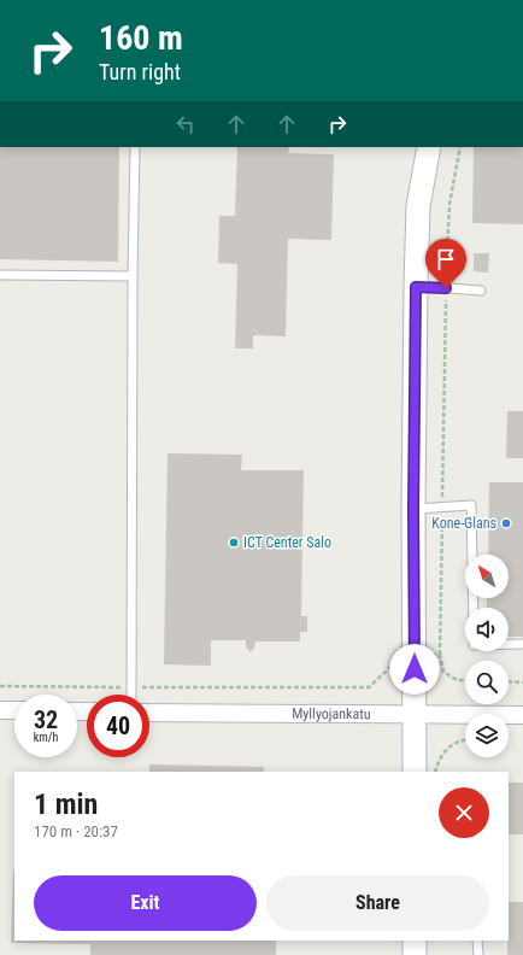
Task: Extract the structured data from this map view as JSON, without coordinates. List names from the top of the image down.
{
  "streets": {
    "street": ["Myllyojankatu"]
  },
  "places": ["Kone-Glans", "ICT Center Salo"],
  "north": "top left",
  "page": {
    "turn": ["160 m", "Turn right"],
    "speed": "32 km/h",
    "limit": "40",
    "heading": ["1 min", "170 m · 20:37"],
    "buttons": ["Exit", "Share"]
  }
}
